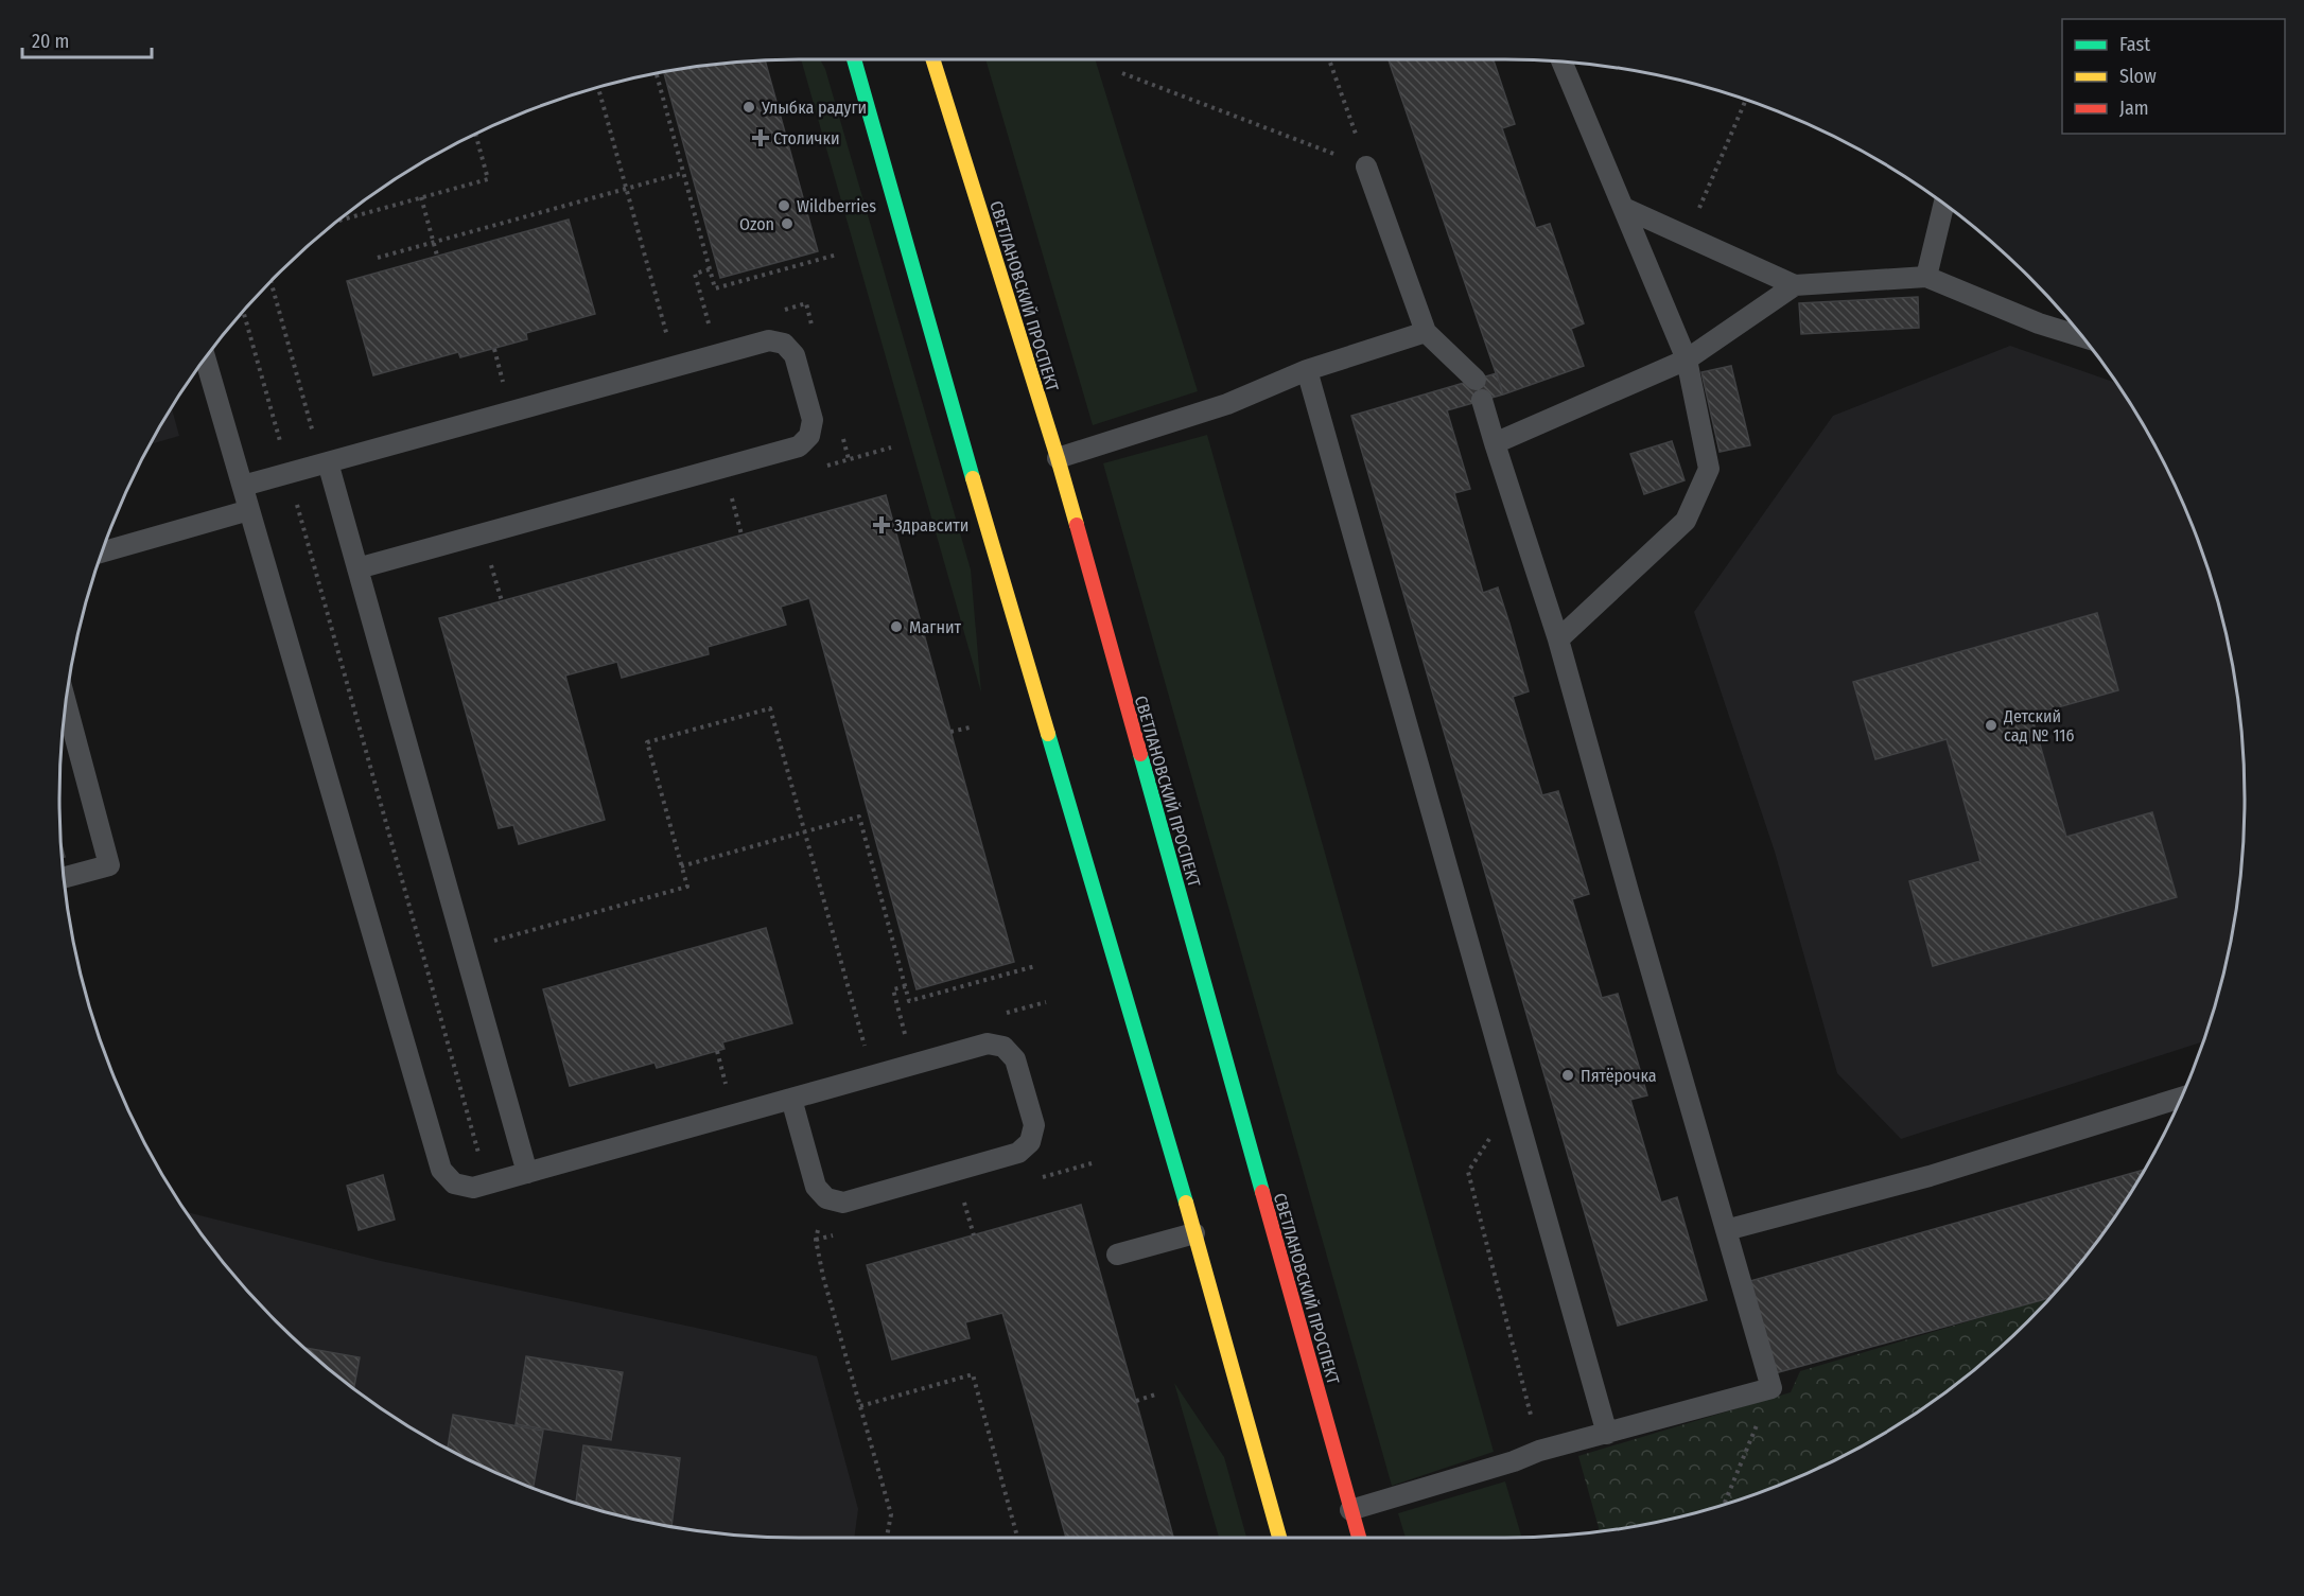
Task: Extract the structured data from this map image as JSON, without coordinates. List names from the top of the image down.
{
  "streets": {
    "main road": ["СВЕТЛАНОВСКИЙ ПРОСПЕКТ"]
  },
  "places": {
    "other": [
      "Улыбка радуги",
      "Wildberries",
      "Ozon",
      "Магнит",
      "Детский сад № 116",
      "Пятёрочка"
    ],
    "health": ["Столички", "Здравсити"]
  },
  "legend": ["Fast", "Slow", "Jam"],
  "scale_bar": "20 m"
}
